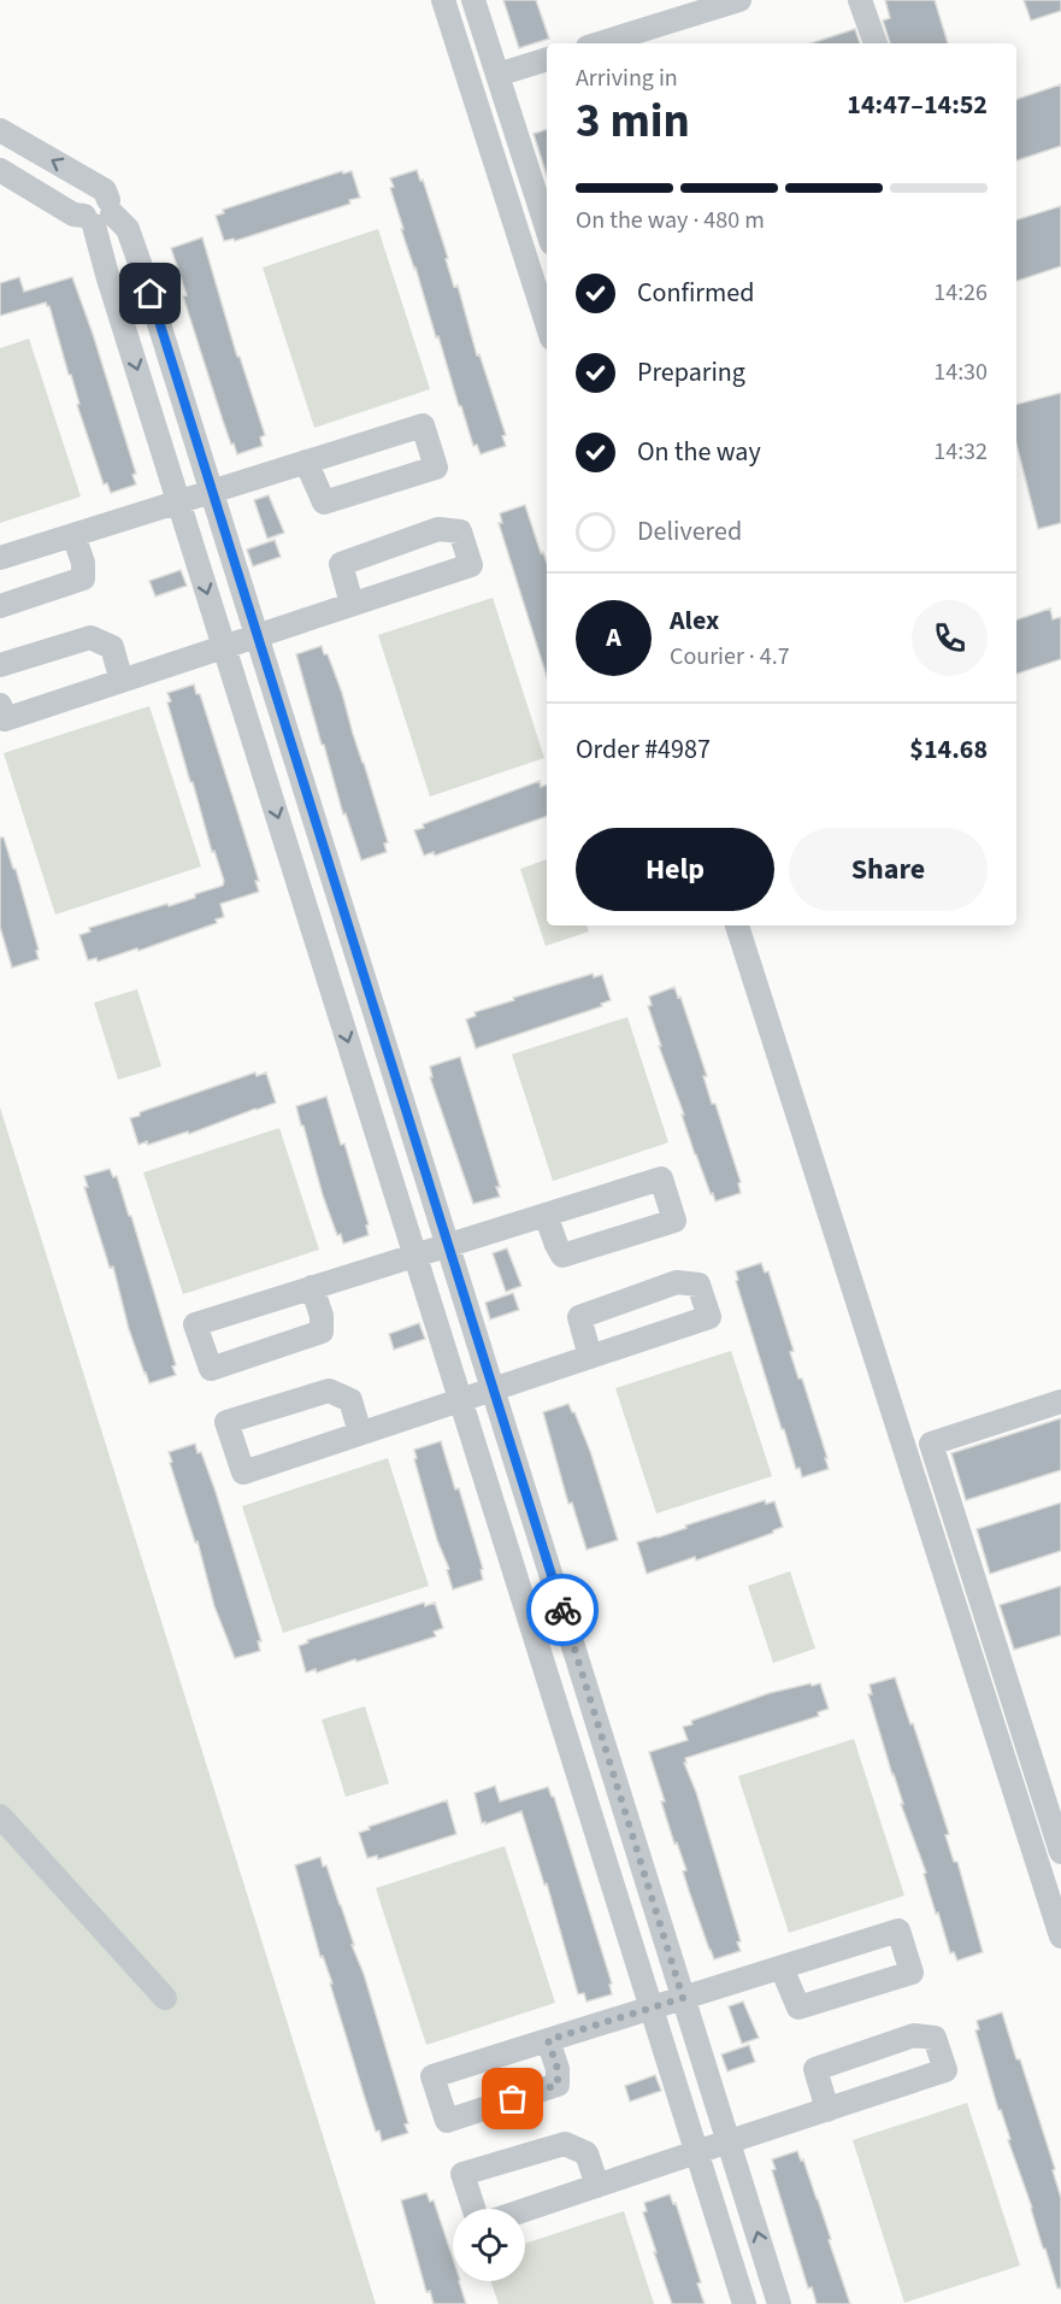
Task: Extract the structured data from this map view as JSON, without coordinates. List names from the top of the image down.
{
  "page": {
    "heading": ["3 min", "Arriving in", "14:47–14:52"],
    "panel": [
      "Alex",
      "Courier · 4.7",
      "Order #4987",
      "$14.68"
    ],
    "bar": "On the way · 480 m",
    "list": [
      ["Confirmed", "14:26"],
      ["Preparing", "14:30"],
      ["On the way", "14:32"],
      "Delivered"
    ],
    "round": "A",
    "buttons": ["Help", "Share"]
  }
}
